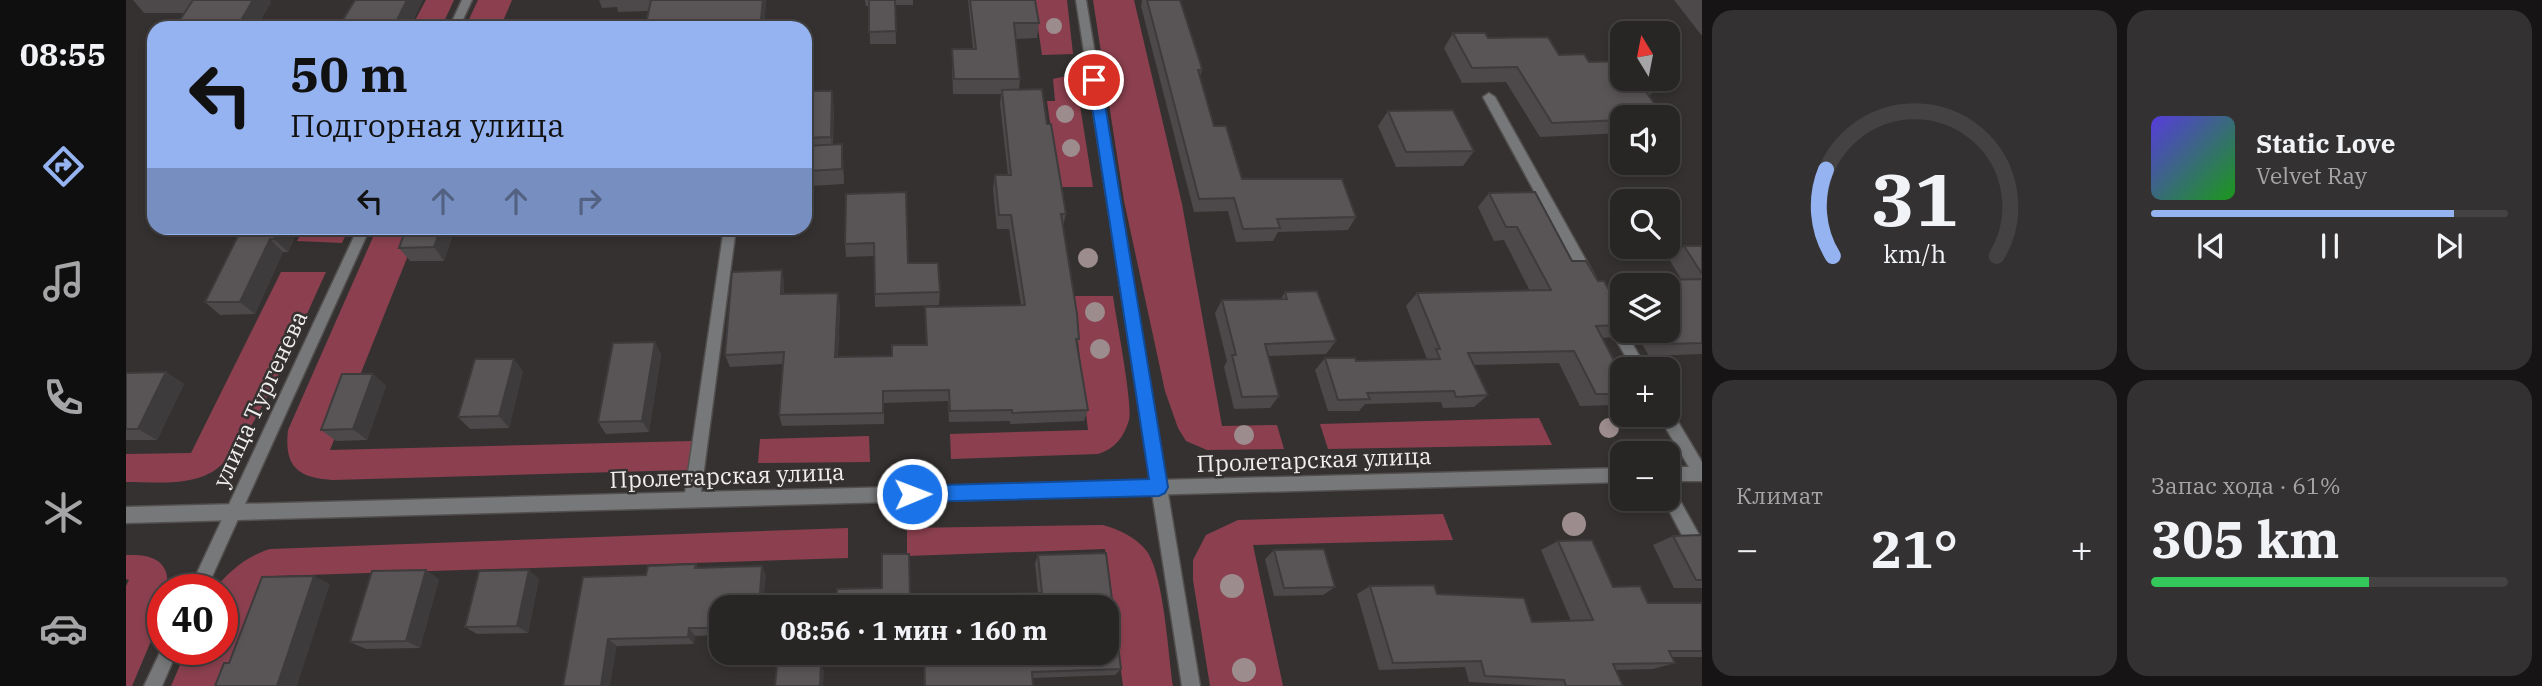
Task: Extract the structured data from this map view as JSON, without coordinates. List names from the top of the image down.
{
  "streets": {
    "street": ["улица Тургенева", "Пролетарская улица"]
  },
  "crossings": [
    ["улица Тургенева", "Пролетарская улица"]
  ],
  "north": "top",
  "page": {
    "tabs": "08:55",
    "map_buttons": ["+", "−"],
    "turn": ["50 m", "Подгорная улица"],
    "song": ["Static Love", "Velvet Ray"],
    "tile": [
      "Климат",
      ["Запас хода · 61%", "305 km"]
    ],
    "heat": ["−", "21°", "+"],
    "limit": "40",
    "trip": "08:56 · 1 мин · 160 m",
    "gauge": ["31", "km/h"]
  }
}
